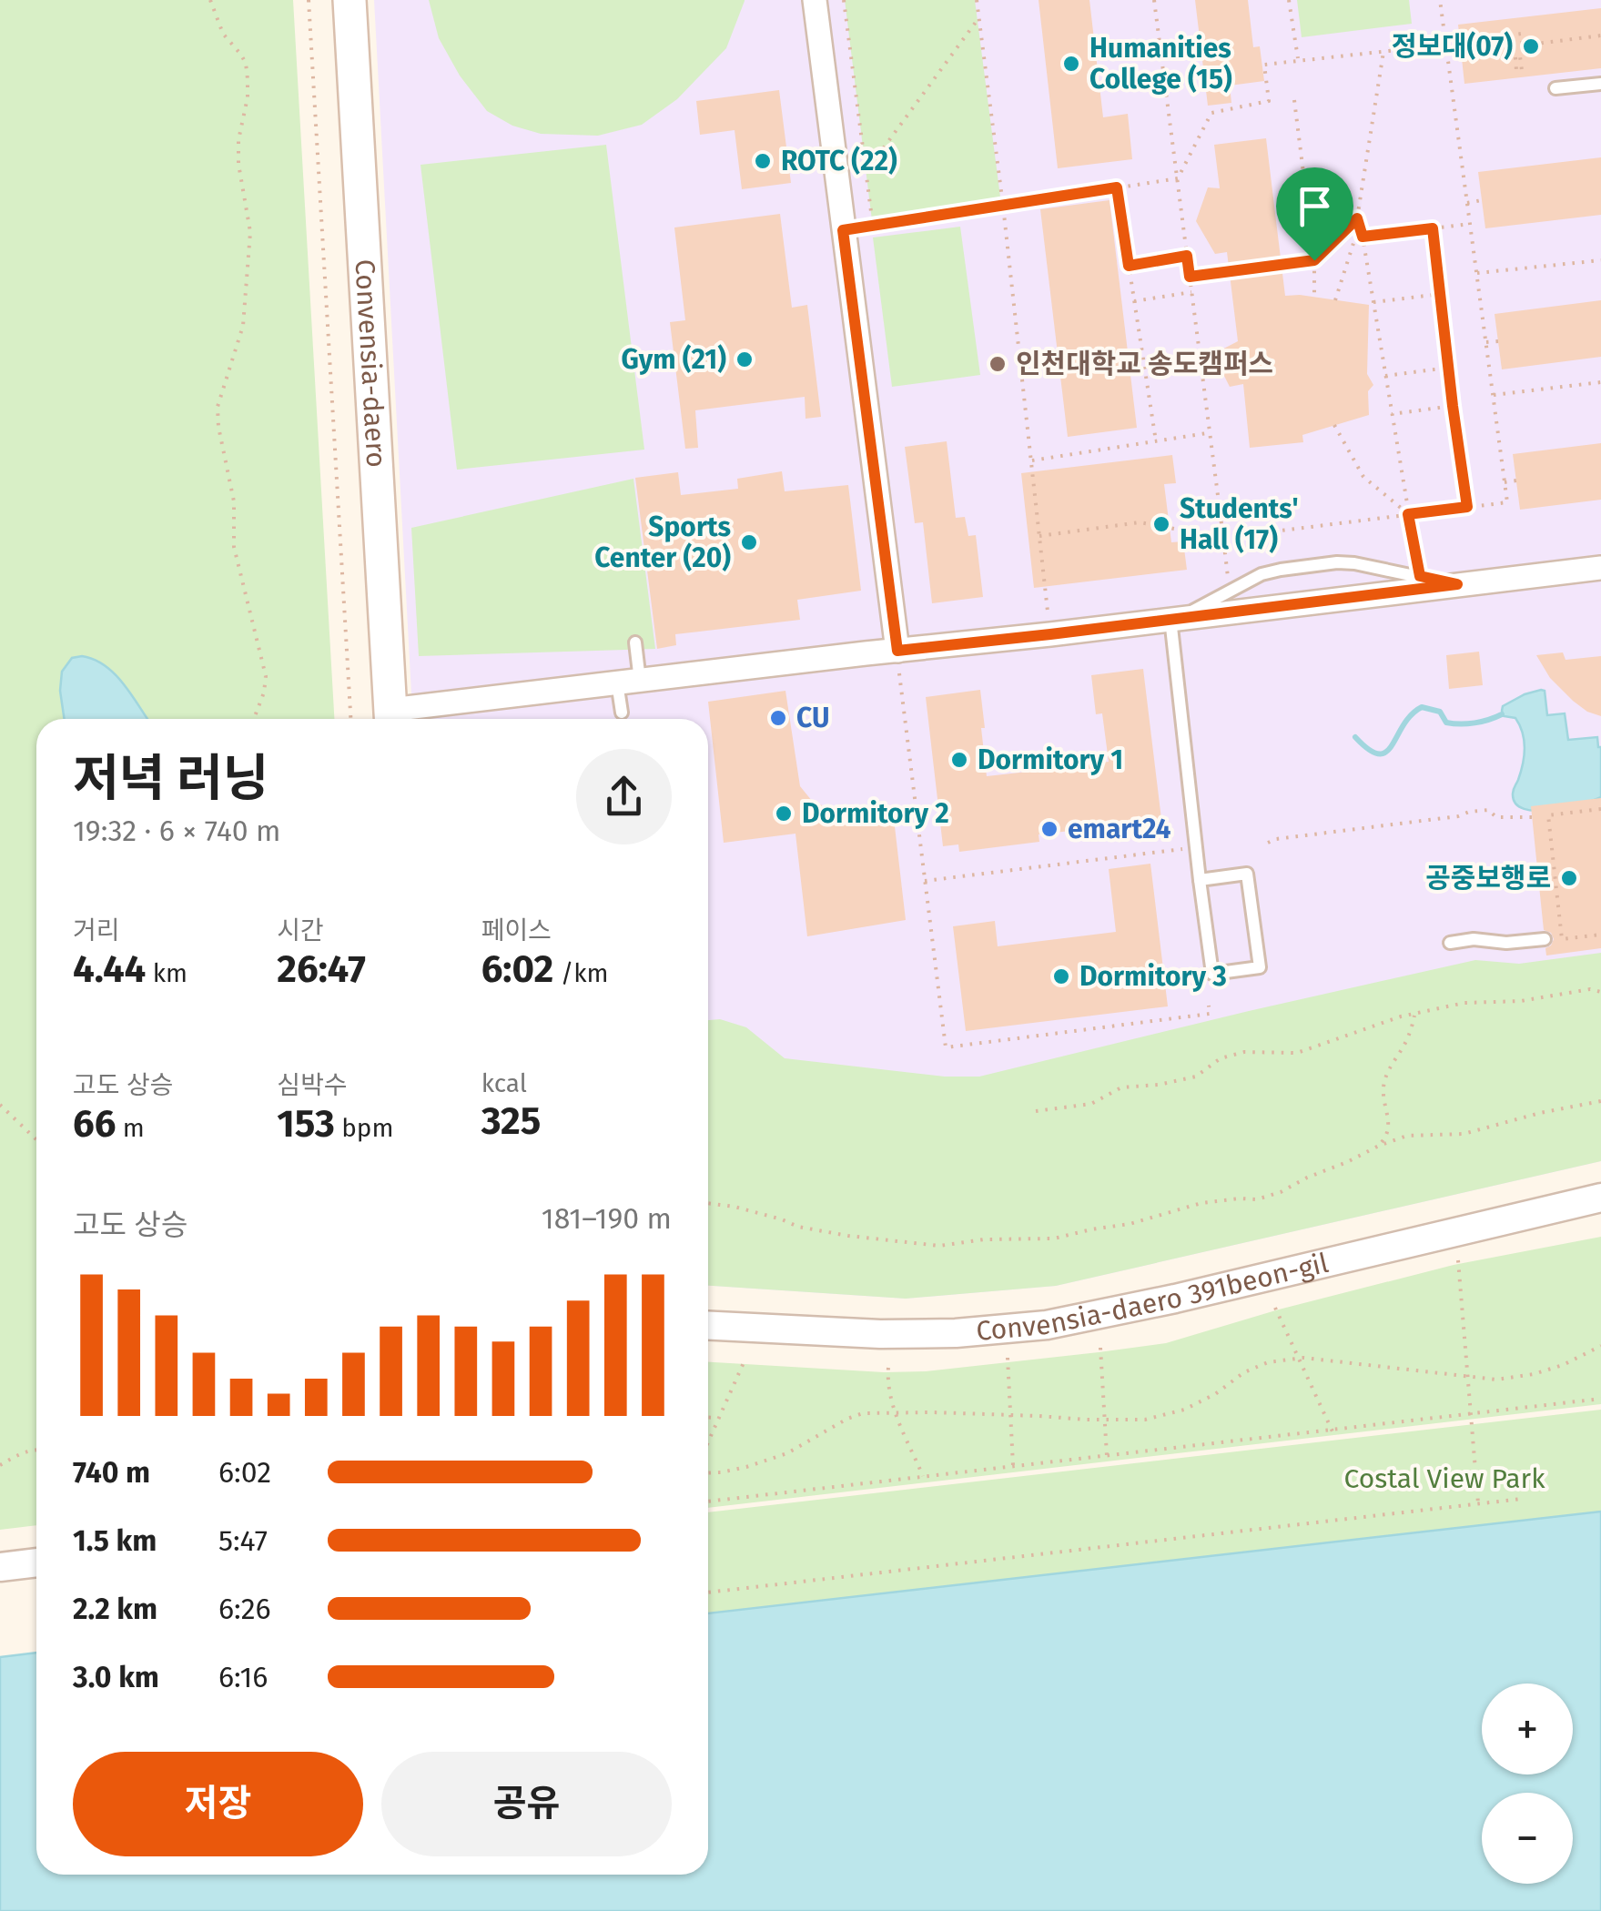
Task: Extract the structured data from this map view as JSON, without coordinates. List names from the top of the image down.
{
  "streets": {
    "main road": ["Convensia-daero"],
    "street": ["Convensia-daero 391beon-gil"]
  },
  "parks": ["Costal View Park"],
  "places": [
    "정보대(07)",
    "Humanities College (15)",
    "ROTC (22)",
    "Gym (21)",
    "인천대학교 송도캠퍼스",
    "Students' Hall (17)",
    "Sports Center (20)",
    "CU",
    "Dormitory 1",
    "Dormitory 2",
    "emart24",
    "공중보행로",
    "Dormitory 3"
  ],
  "page": {
    "heading": ["저녁 러닝", "19:32 · 6 × 740 m"],
    "stats": [
      ["거리", "4.44 km"],
      ["시간", "26:47"],
      ["페이스", "6:02 /km"],
      ["고도 상승", "66 m"],
      ["심박수", "153 bpm"],
      ["kcal", "325"]
    ],
    "chart": ["고도 상승", "181–190 m"],
    "list": [
      {
        "name": "740 m",
        "note": "6:02"
      },
      {
        "name": "1.5 km",
        "note": "5:47"
      },
      {
        "name": "2.2 km",
        "note": "6:26"
      },
      {
        "name": "3.0 km",
        "note": "6:16"
      }
    ],
    "map_buttons": ["+", "−"],
    "buttons": ["저장", "공유"]
  }
}
